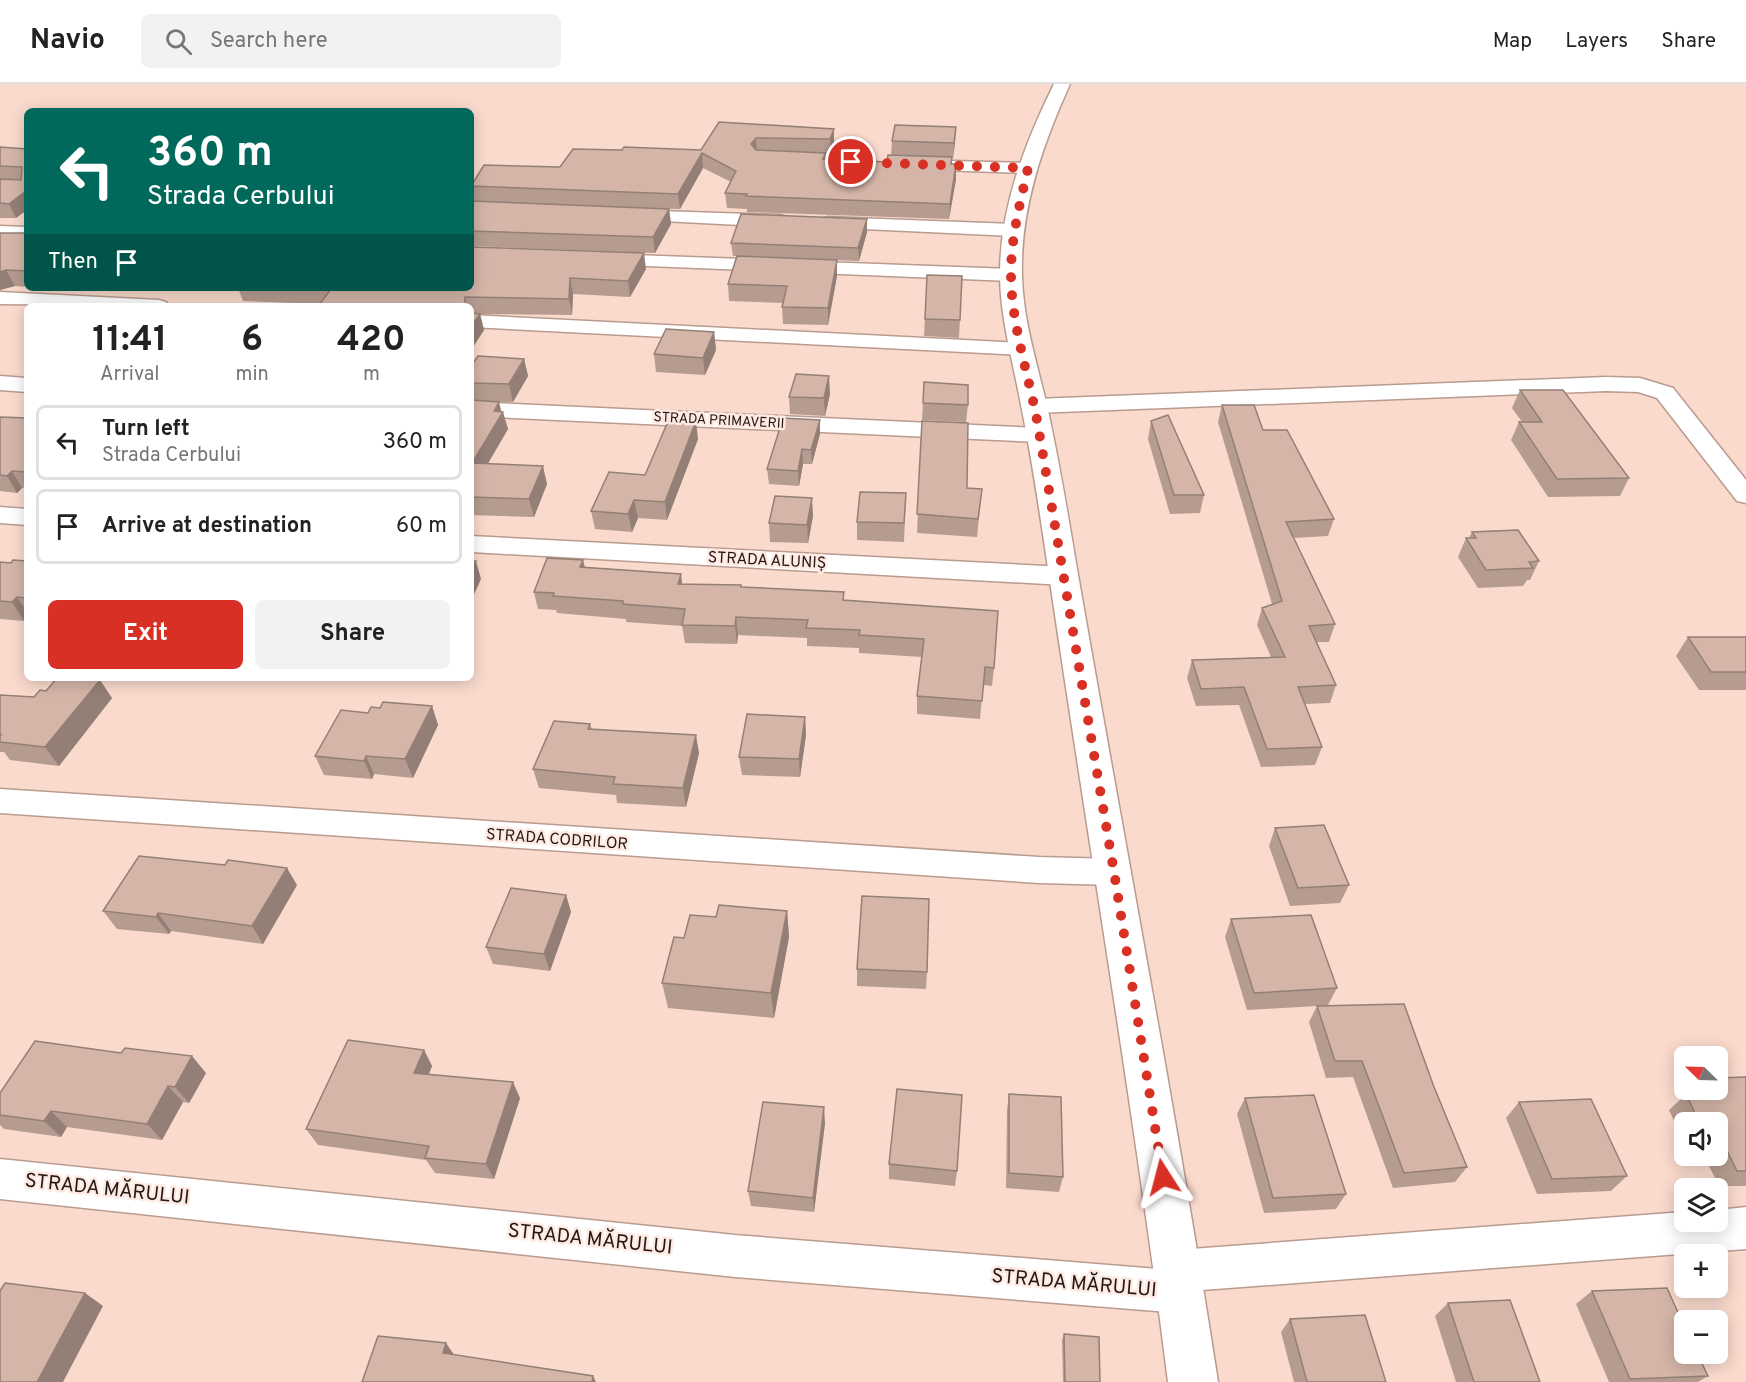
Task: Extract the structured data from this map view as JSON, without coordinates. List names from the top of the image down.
{
  "streets": {
    "street": [
      "STRADA PRIMAVERII",
      "STRADA ALUNIȘ",
      "STRADA CODRILOR",
      "STRADA MĂRULUI"
    ]
  },
  "north": "top left",
  "page": {
    "header": "Navio",
    "search": "Search here",
    "nav": ["Map", "Layers", "Share"],
    "turn": ["360 m", "Strada Cerbului"],
    "then": "Then",
    "eta": [
      "11:41",
      "Arrival",
      "6",
      "min",
      "420",
      "m"
    ],
    "list": [
      {
        "name": "Turn left",
        "note": "Strada Cerbului",
        "value": "360 m"
      },
      {
        "name": "Arrive at destination",
        "value": "60 m"
      }
    ],
    "buttons": ["Exit", "Share"],
    "map_buttons": ["+", "−"]
  }
}
